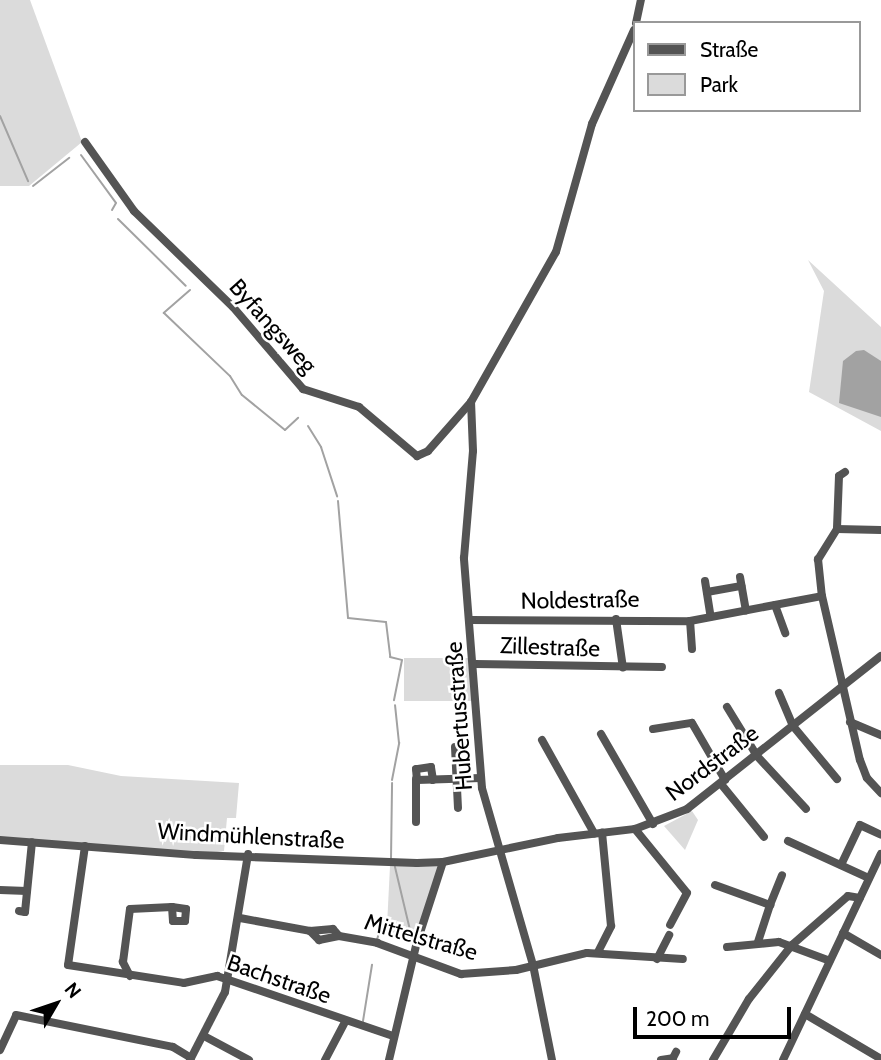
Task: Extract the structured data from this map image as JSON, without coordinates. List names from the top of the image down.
{
  "streets": {
    "street": [
      "Byfangsweg",
      "Noldestraße",
      "Zillestraße",
      "Hubertusstraße",
      "Nordstraße",
      "Windmühlenstraße",
      "Mittelstraße",
      "Bachstraße"
    ]
  },
  "crossings": [
    ["Byfangsweg", "Hubertusstraße"],
    ["Noldestraße", "Zillestraße"],
    ["Noldestraße", "Hubertusstraße"],
    ["Zillestraße", "Hubertusstraße"],
    ["Hubertusstraße", "Nordstraße"],
    ["Hubertusstraße", "Windmühlenstraße"],
    ["Hubertusstraße", "Mittelstraße"],
    ["Nordstraße", "Windmühlenstraße"],
    ["Windmühlenstraße", "Bachstraße"]
  ],
  "legend": ["Straße", "Park"],
  "scale_bar": "200 m",
  "north": "top right"
}
